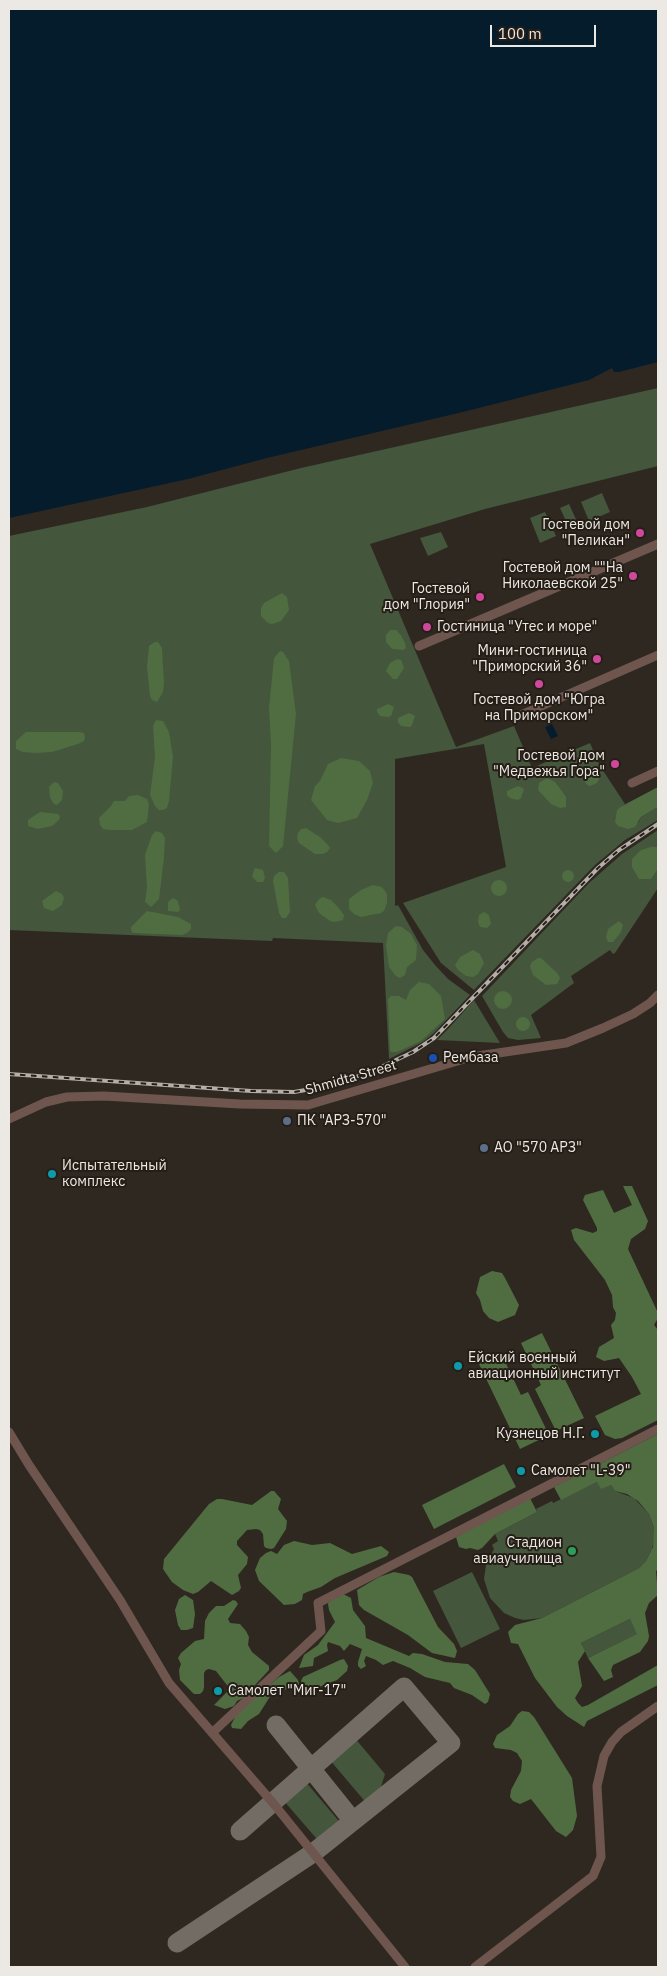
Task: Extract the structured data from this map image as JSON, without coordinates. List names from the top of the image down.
{
  "streets": {
    "street": ["Shmidta Street"]
  },
  "places": [
    "Гостевой дом \"Пеликан\"",
    "Гостевой дом \"\"На Николаевской 25\"",
    "Гостевой дом \"Глория\"",
    "Гостиница \"Утес и море\"",
    "Мини-гостиница \"Приморский 36\"",
    "Гостевой дом \"Югра на Приморском\"",
    "Гостевой дом \"Медвежья Гора\"",
    "Рембаза",
    "ПК \"АРЗ-570\"",
    "АО \"570 АРЗ\"",
    "Испытательный комплекс",
    "Ейский военный авиационный институт",
    "Кузнецов Н.Г.",
    "Самолет \"L-39\"",
    "Стадион авиаучилища",
    "Самолет \"Миг-17\""
  ],
  "scale_bar": "100 m"
}
